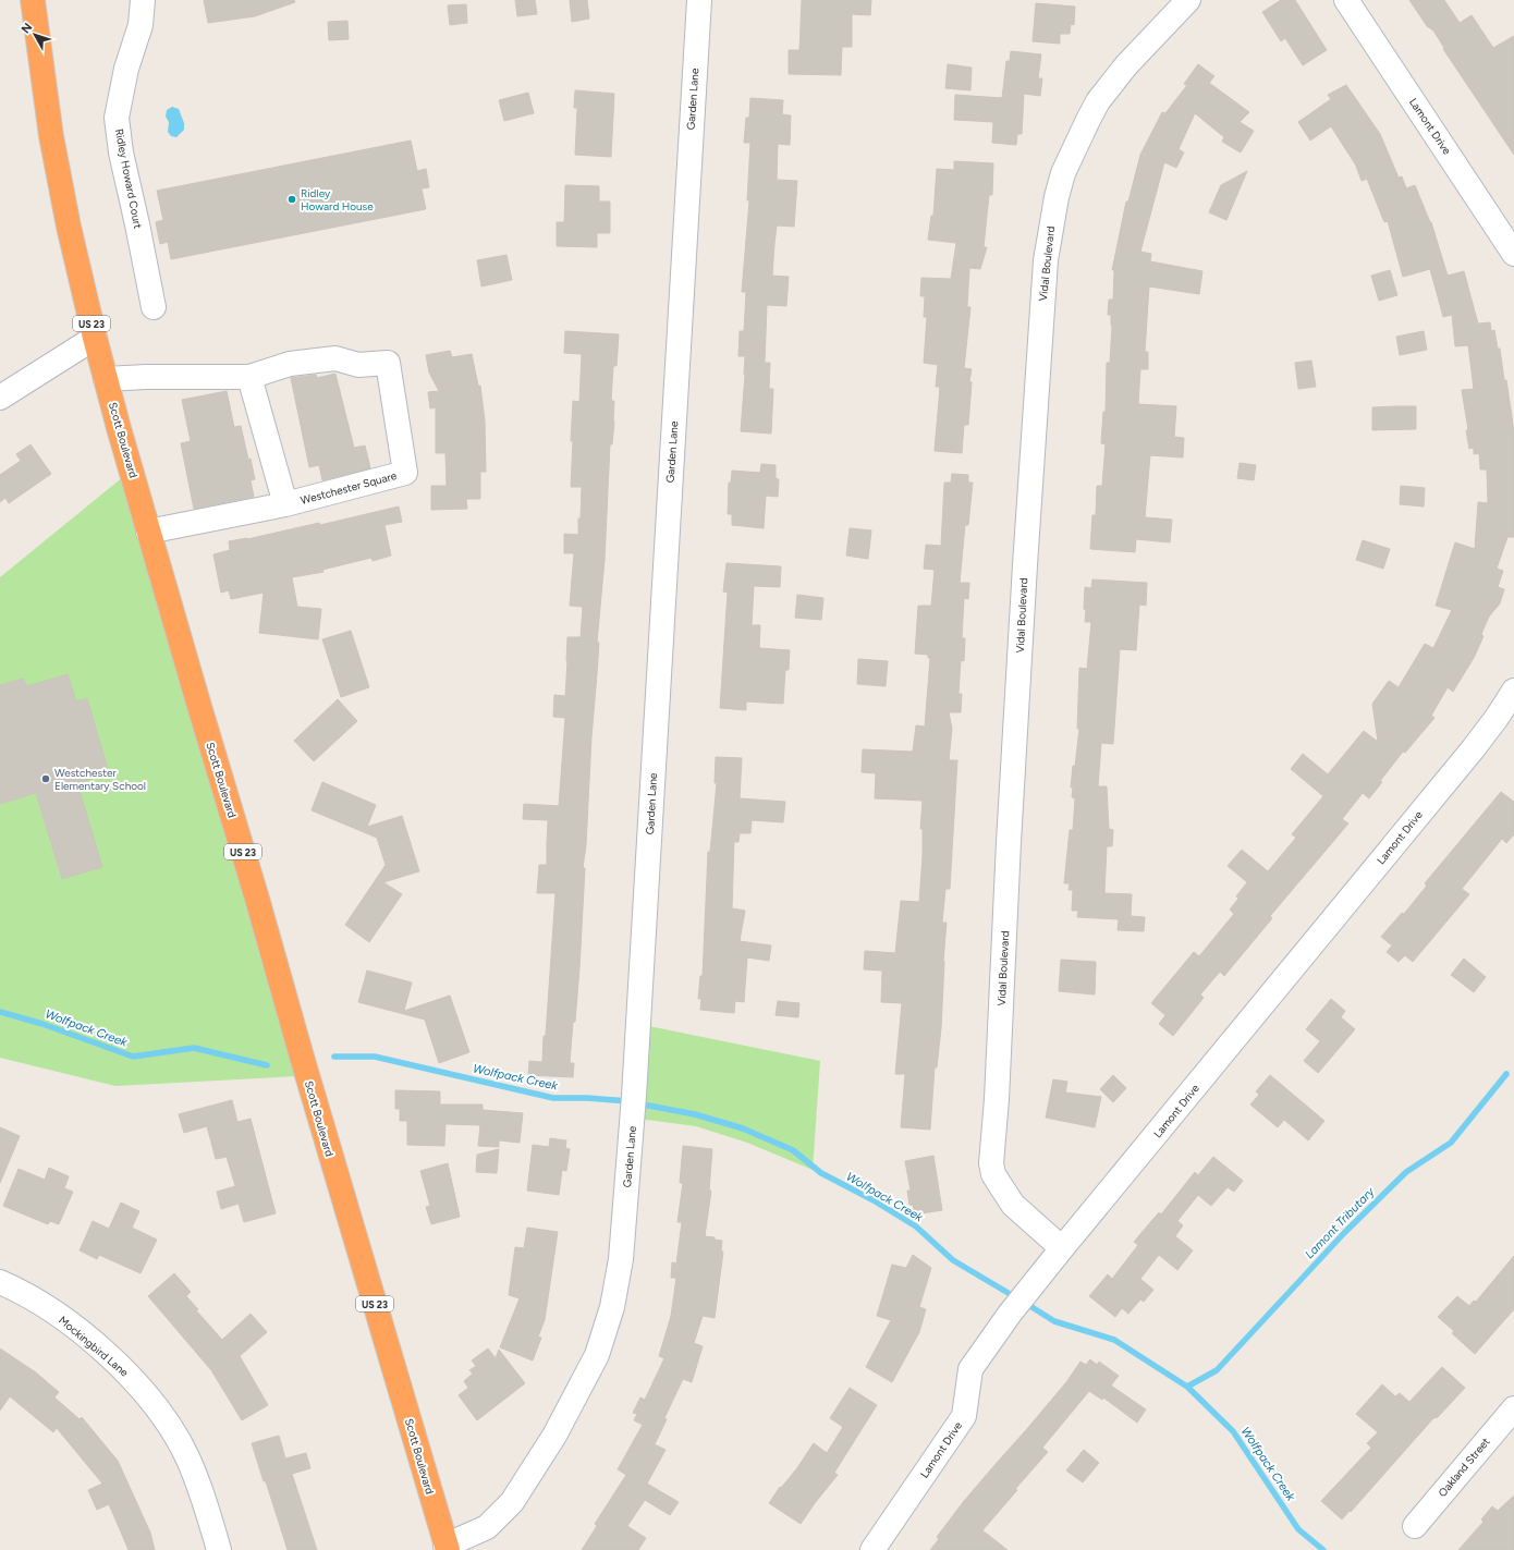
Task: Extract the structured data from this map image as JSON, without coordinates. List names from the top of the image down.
{
  "streets": {
    "highway": ["US 23", "Scott Boulevard"],
    "street": [
      "Garden Lane",
      "Lamont Drive",
      "Ridley Howard Court",
      "Vidal Boulevard",
      "Westchester Square",
      "Mockingbird Lane",
      "Oakland Street"
    ]
  },
  "crossings": [
    ["Garden Lane", "Scott Boulevard"],
    ["Lamont Drive", "Vidal Boulevard"],
    ["Scott Boulevard", "Westchester Square"]
  ],
  "water": ["Wolfpack Creek", "Lamont Tributary"],
  "places": ["Ridley Howard House", "Westchester Elementary School"],
  "north": "top left"
}
